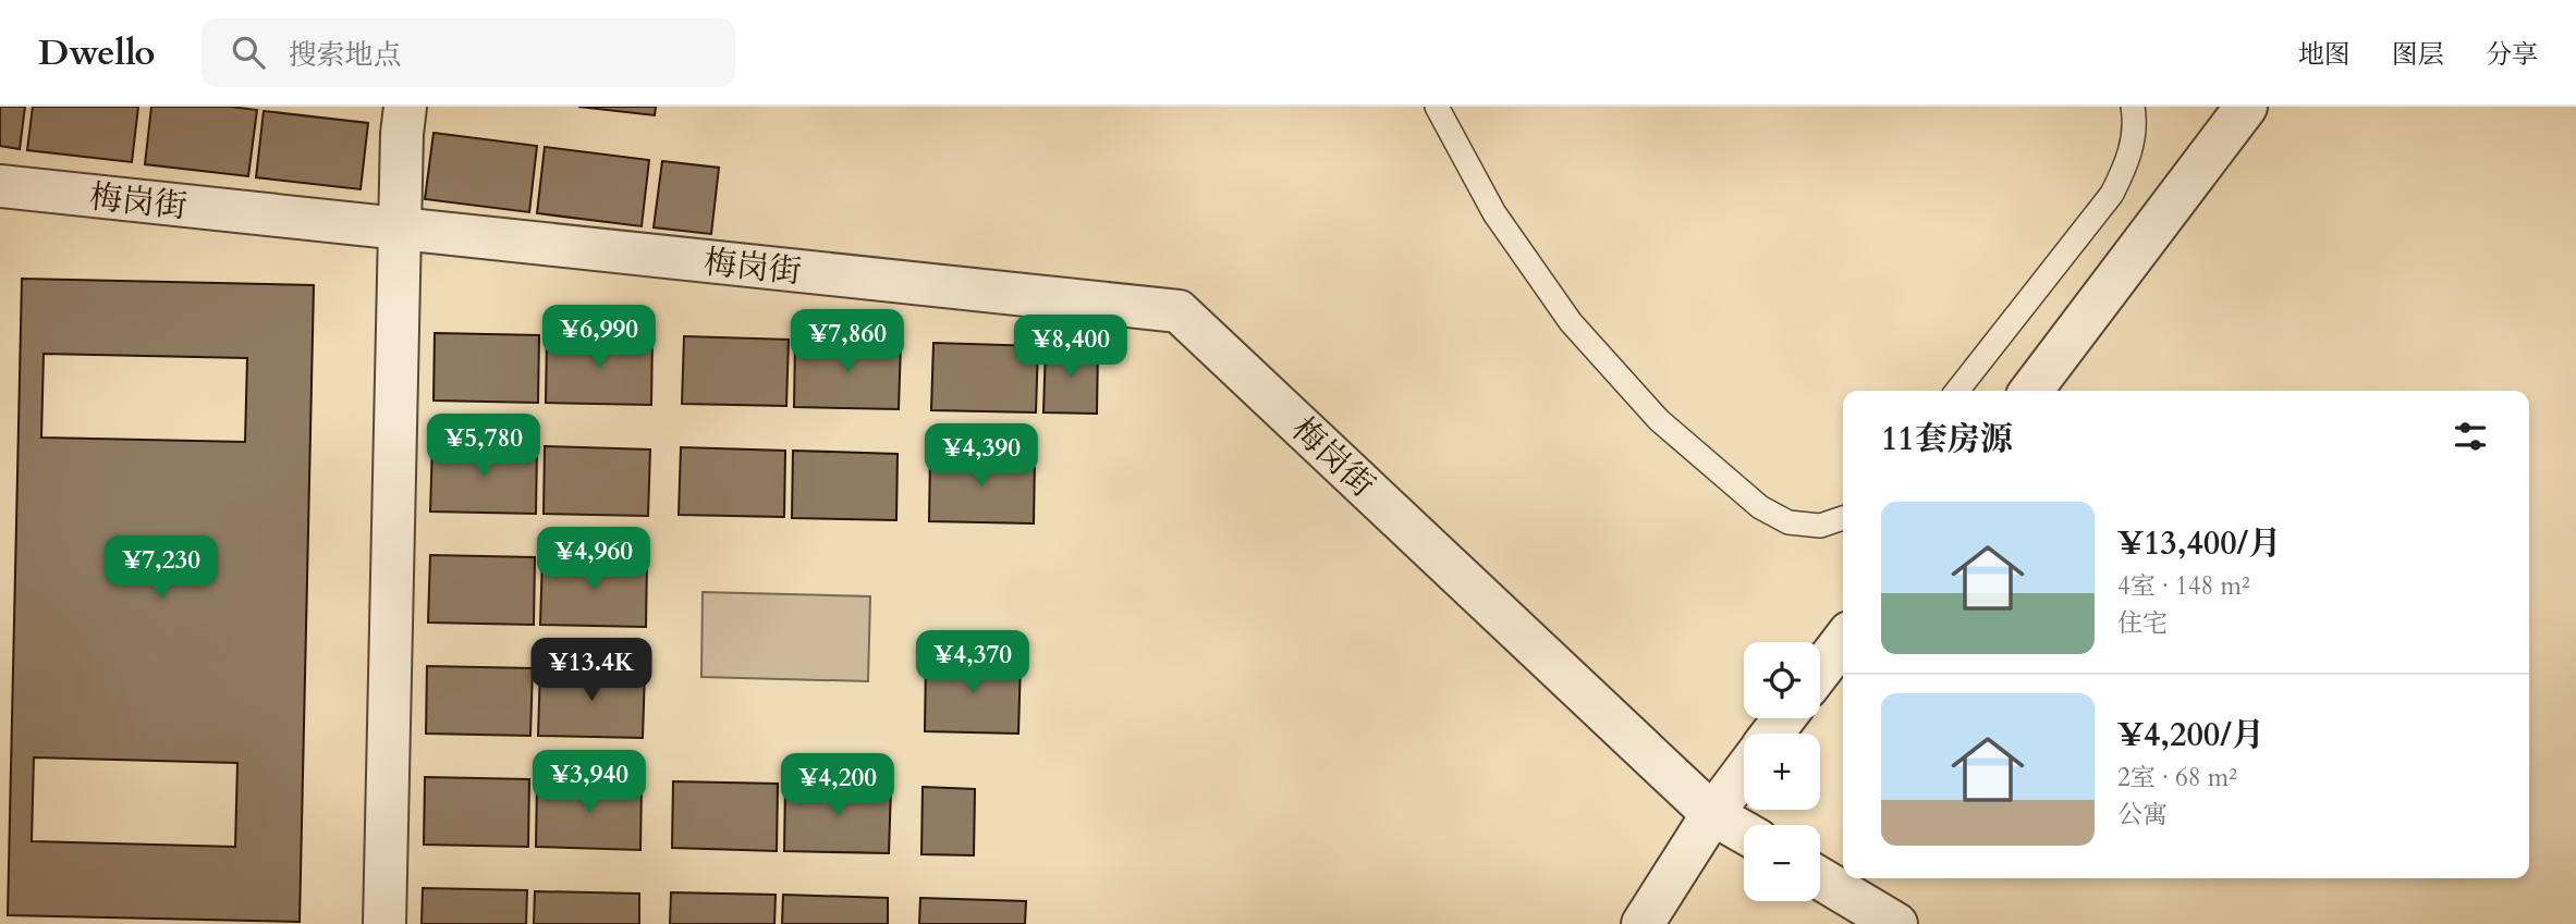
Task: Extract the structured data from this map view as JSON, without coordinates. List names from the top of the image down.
{
  "streets": {
    "street": ["梅岗街"]
  },
  "page": {
    "header": "Dwello",
    "search": "搜索地点",
    "nav": ["地图", "图层", "分享"],
    "price": [
      "¥6,990",
      "¥7,860",
      "¥8,400",
      "¥5,780",
      "¥4,390",
      "¥4,960",
      "¥7,230",
      "¥4,370",
      "¥13.4K",
      "¥3,940",
      "¥4,200"
    ],
    "heading": "11套房源",
    "list": [
      {
        "name": "¥13,400/月",
        "note": "4室 · 148 m² · 住宅"
      },
      {
        "name": "¥4,200/月",
        "note": "2室 · 68 m² · 公寓"
      }
    ],
    "map_buttons": ["+", "−"]
  }
}
